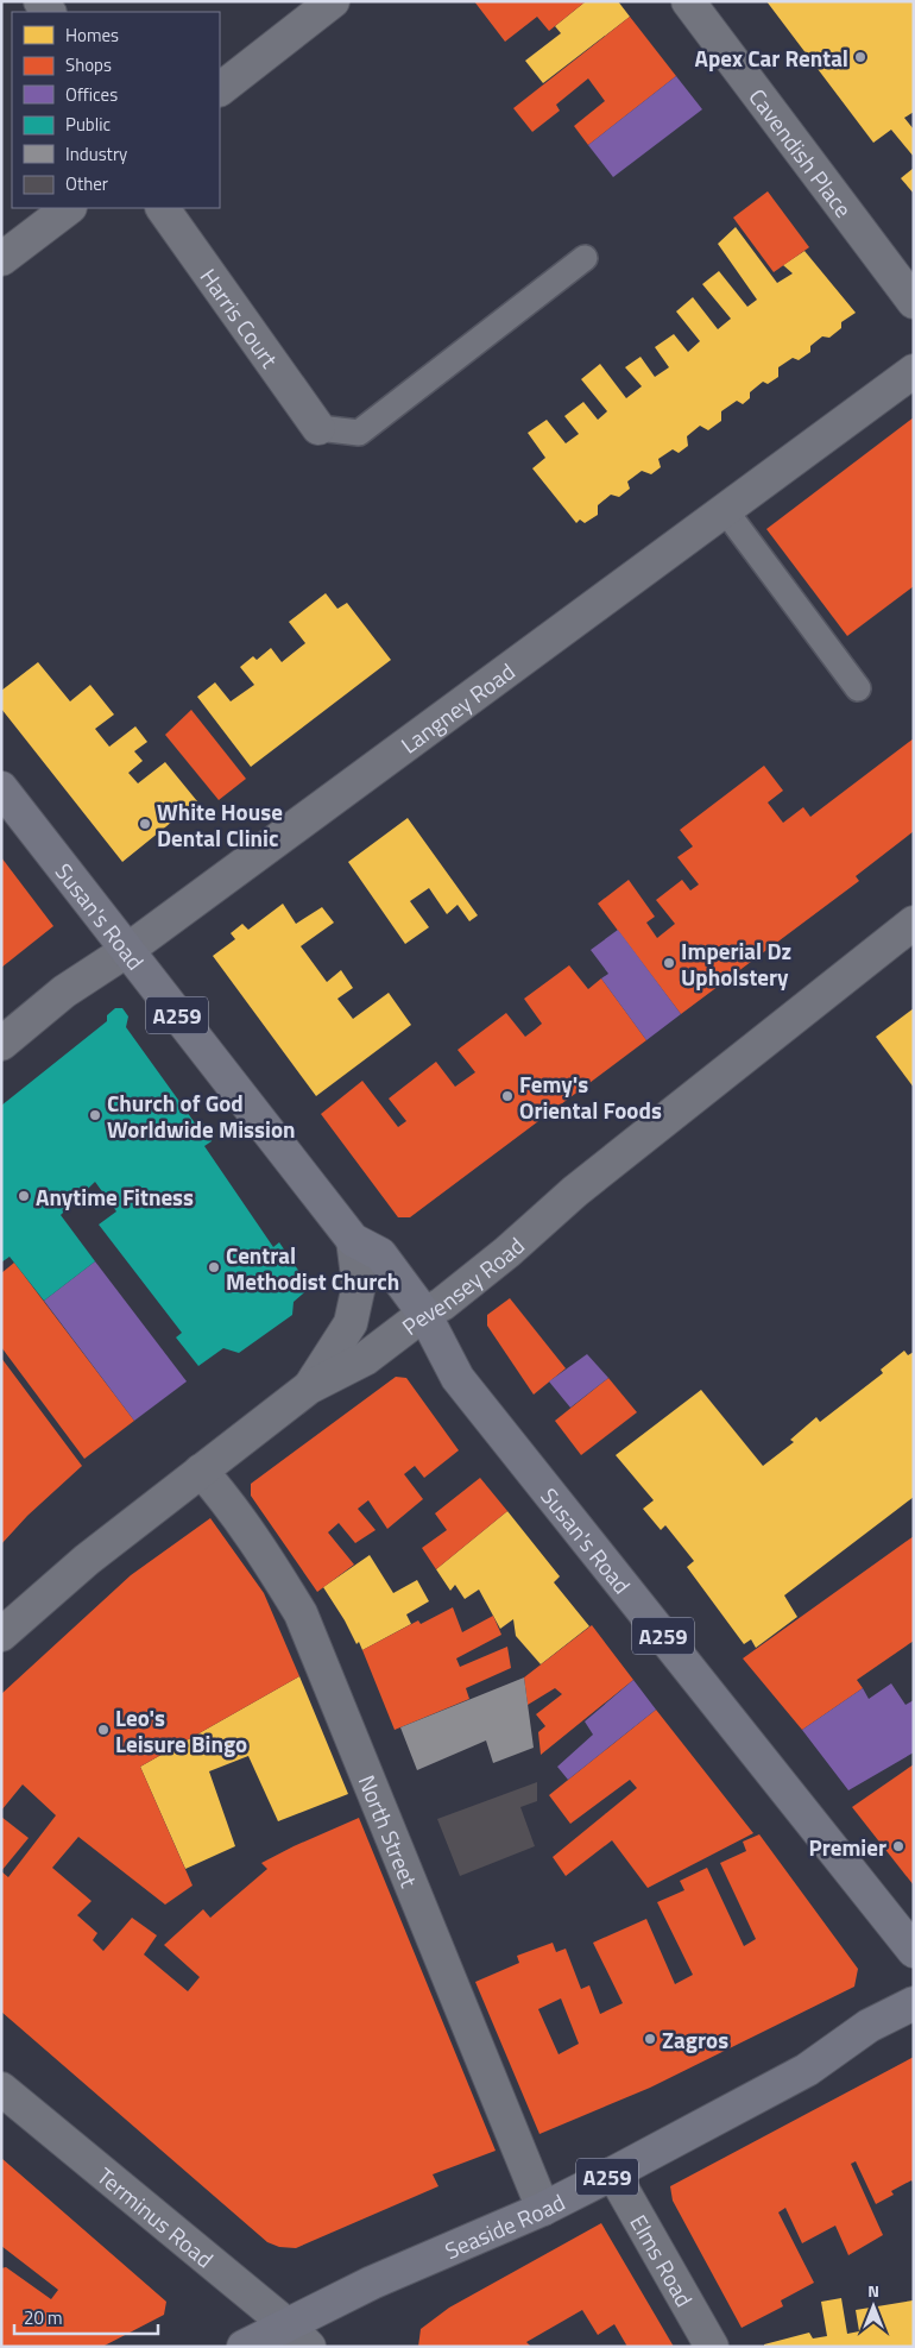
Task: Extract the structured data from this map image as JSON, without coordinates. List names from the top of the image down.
{
  "streets": {
    "main road": ["Susan's Road", "A259", "Seaside Road"],
    "street": [
      "Cavendish Place",
      "Harris Court",
      "Langney Road",
      "Pevensey Road",
      "North Street",
      "Terminus Road",
      "Elms Road"
    ]
  },
  "crossings": [
    ["Langney Road", "Susan's Road"],
    ["Susan's Road", "Pevensey Road"],
    ["Pevensey Road", "North Street"],
    ["North Street", "Seaside Road"],
    ["Terminus Road", "Seaside Road"],
    ["Seaside Road", "Elms Road"]
  ],
  "places": [
    "Apex Car Rental",
    "White House Dental Clinic",
    "Imperial Dz Upholstery",
    "Femy's Oriental Foods",
    "Church of God Worldwide Mission",
    "Anytime Fitness",
    "Central Methodist Church",
    "Leo's Leisure Bingo",
    "Premier",
    "Zagros"
  ],
  "legend": [
    "Homes",
    "Shops",
    "Offices",
    "Public",
    "Industry",
    "Other"
  ],
  "scale_bar": "20 m",
  "north": "top"
}
